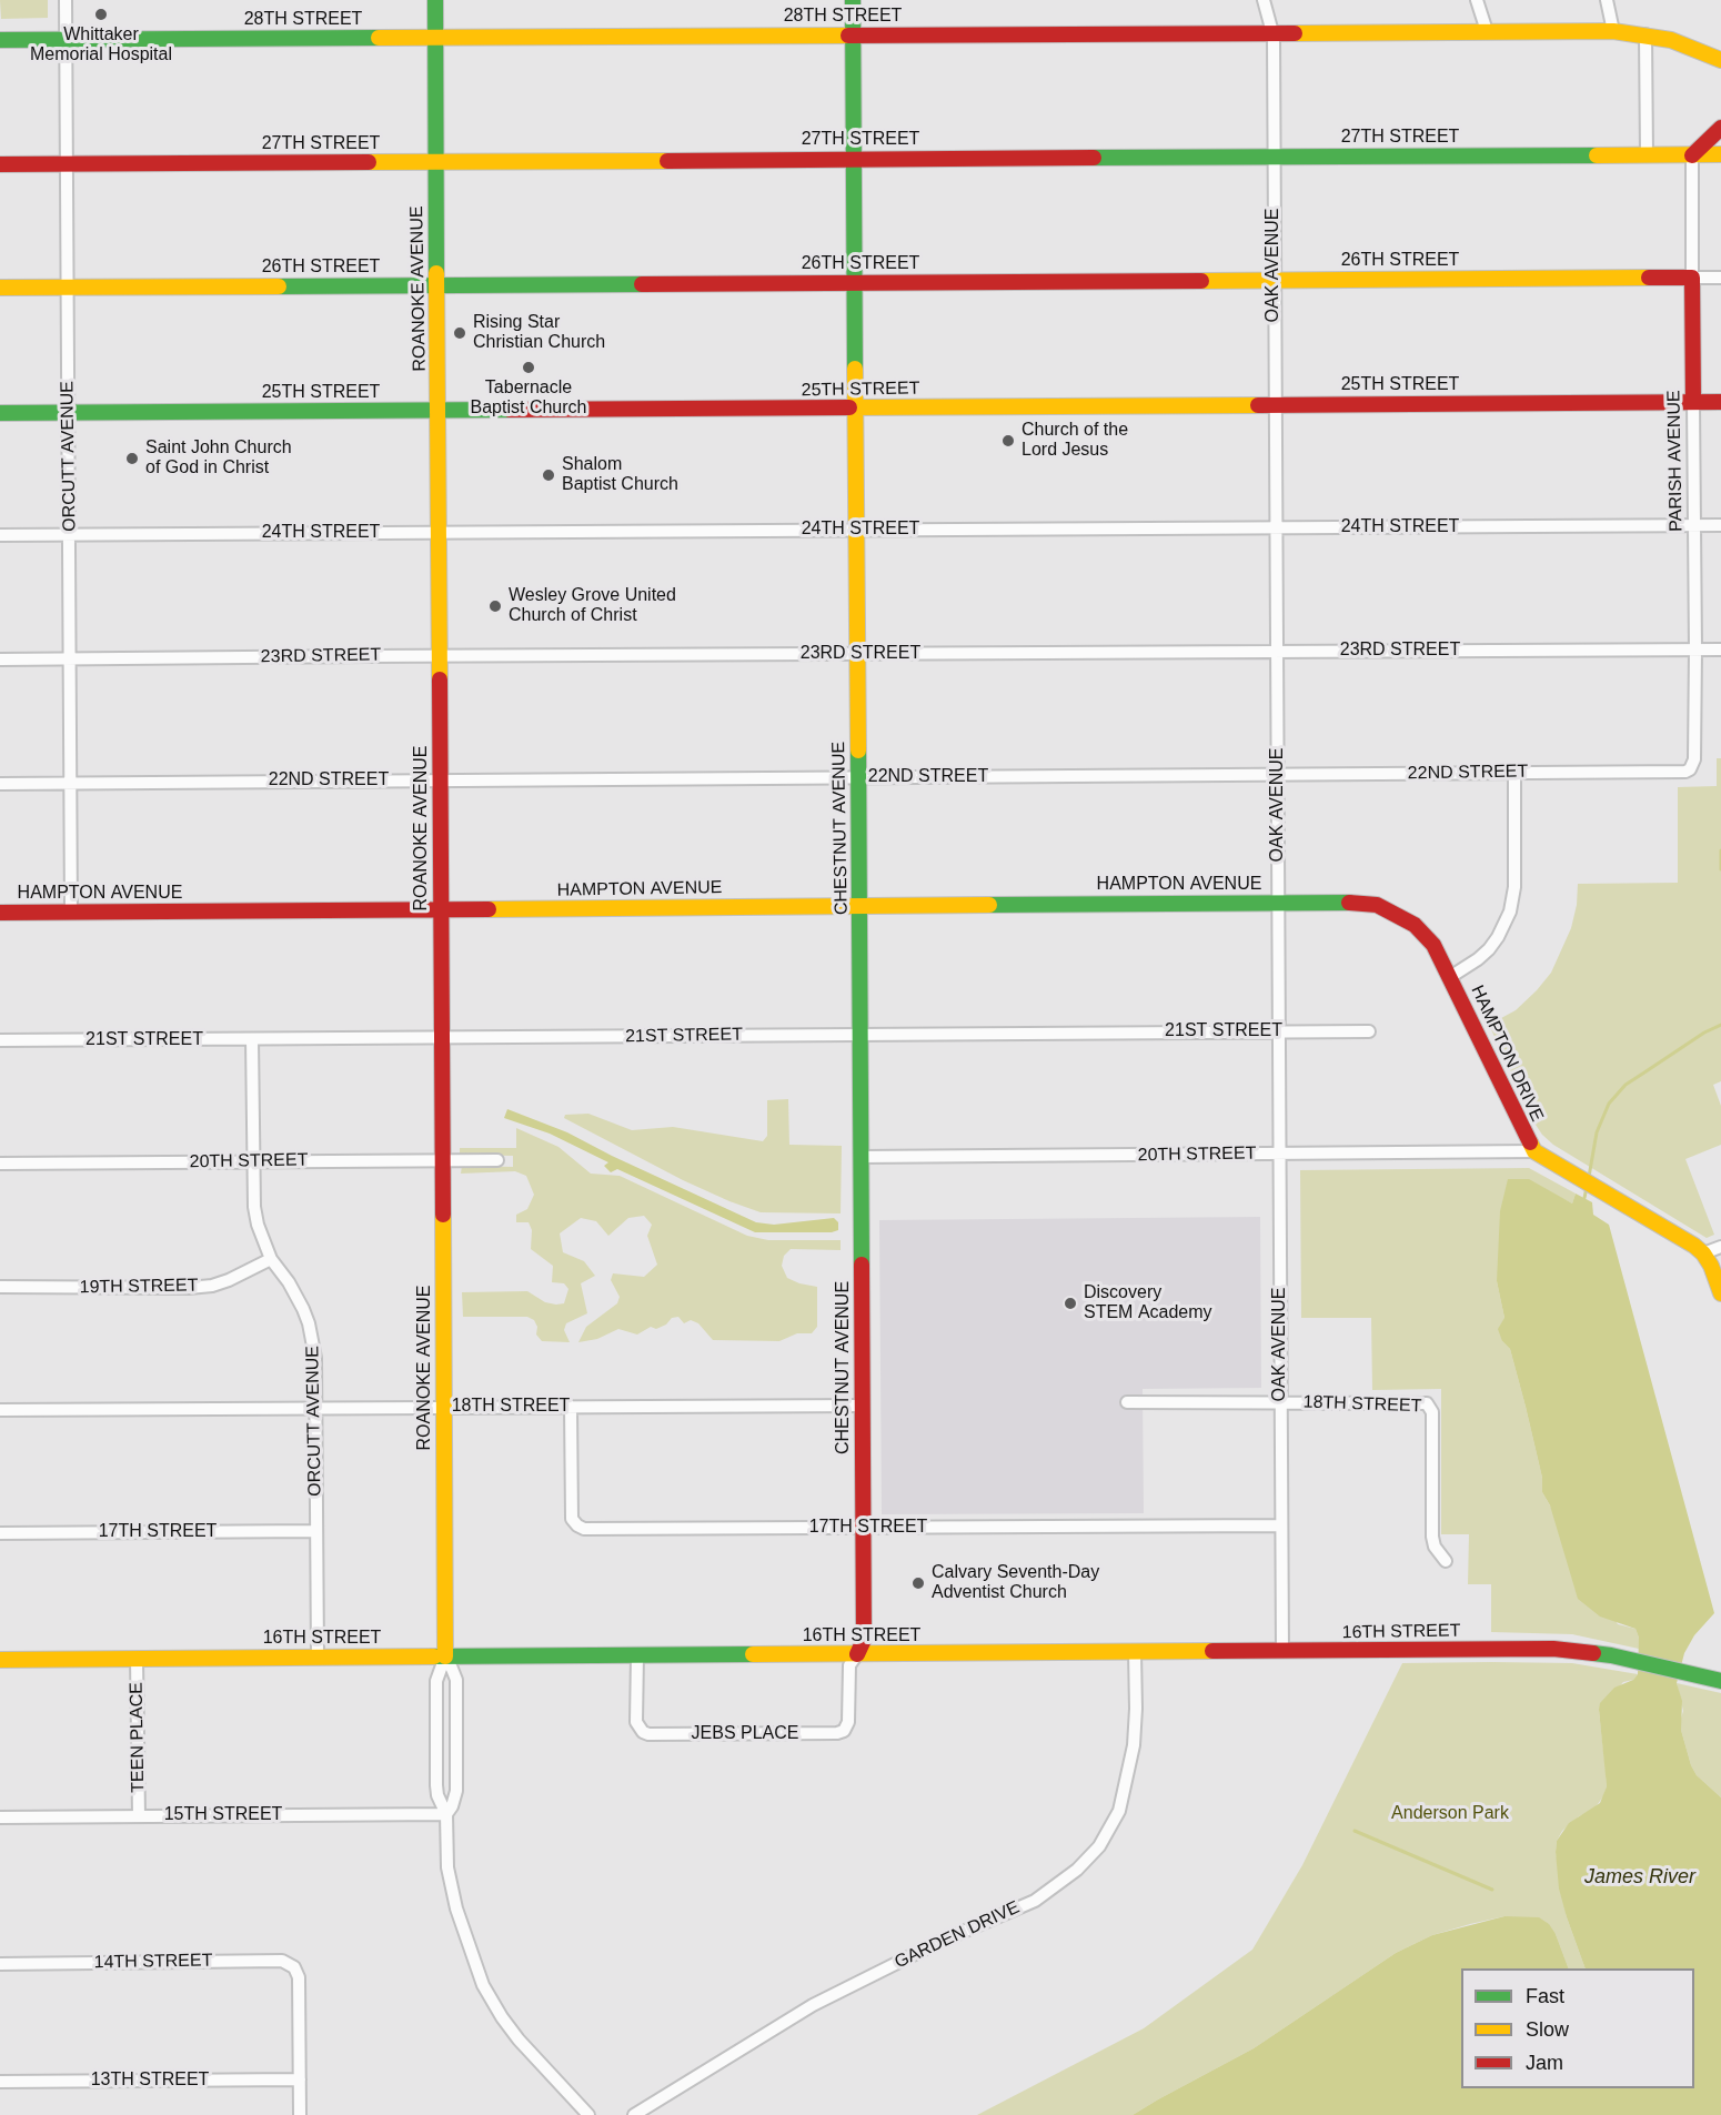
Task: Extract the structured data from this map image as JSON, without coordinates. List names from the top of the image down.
{
  "streets": {
    "main road": [
      "28TH STREET",
      "27TH STREET",
      "26TH STREET",
      "ROANOKE AVENUE",
      "25TH STREET",
      "PARISH AVENUE",
      "CHESTNUT AVENUE",
      "HAMPTON AVENUE",
      "HAMPTON DRIVE",
      "16TH STREET"
    ],
    "street": [
      "OAK AVENUE",
      "ORCUTT AVENUE",
      "24TH STREET",
      "23RD STREET",
      "22ND STREET",
      "21ST STREET",
      "20TH STREET",
      "19TH STREET",
      "18TH STREET",
      "17TH STREET",
      "JEBS PLACE",
      "TEEN PLACE",
      "15TH STREET",
      "GARDEN DRIVE",
      "14TH STREET",
      "13TH STREET"
    ]
  },
  "crossings": [
    ["28TH STREET", "OAK AVENUE"],
    ["28TH STREET", "ROANOKE AVENUE"],
    ["28TH STREET", "ORCUTT AVENUE"],
    ["28TH STREET", "CHESTNUT AVENUE"],
    ["27TH STREET", "OAK AVENUE"],
    ["27TH STREET", "ROANOKE AVENUE"],
    ["27TH STREET", "ORCUTT AVENUE"],
    ["27TH STREET", "PARISH AVENUE"],
    ["27TH STREET", "CHESTNUT AVENUE"],
    ["26TH STREET", "OAK AVENUE"],
    ["26TH STREET", "ROANOKE AVENUE"],
    ["26TH STREET", "ORCUTT AVENUE"],
    ["26TH STREET", "PARISH AVENUE"],
    ["26TH STREET", "CHESTNUT AVENUE"],
    ["OAK AVENUE", "25TH STREET"],
    ["OAK AVENUE", "24TH STREET"],
    ["OAK AVENUE", "23RD STREET"],
    ["OAK AVENUE", "22ND STREET"],
    ["OAK AVENUE", "HAMPTON AVENUE"],
    ["OAK AVENUE", "21ST STREET"],
    ["OAK AVENUE", "HAMPTON DRIVE"],
    ["OAK AVENUE", "20TH STREET"],
    ["OAK AVENUE", "18TH STREET"],
    ["OAK AVENUE", "17TH STREET"],
    ["OAK AVENUE", "16TH STREET"],
    ["ROANOKE AVENUE", "25TH STREET"],
    ["ROANOKE AVENUE", "24TH STREET"],
    ["ROANOKE AVENUE", "23RD STREET"],
    ["ROANOKE AVENUE", "22ND STREET"],
    ["ROANOKE AVENUE", "HAMPTON AVENUE"],
    ["ROANOKE AVENUE", "21ST STREET"],
    ["ROANOKE AVENUE", "20TH STREET"],
    ["ROANOKE AVENUE", "18TH STREET"],
    ["ROANOKE AVENUE", "16TH STREET"],
    ["ROANOKE AVENUE", "15TH STREET"],
    ["25TH STREET", "ORCUTT AVENUE"],
    ["25TH STREET", "PARISH AVENUE"],
    ["25TH STREET", "CHESTNUT AVENUE"],
    ["ORCUTT AVENUE", "24TH STREET"],
    ["ORCUTT AVENUE", "23RD STREET"],
    ["ORCUTT AVENUE", "22ND STREET"],
    ["ORCUTT AVENUE", "HAMPTON AVENUE"],
    ["ORCUTT AVENUE", "21ST STREET"],
    ["ORCUTT AVENUE", "20TH STREET"],
    ["ORCUTT AVENUE", "19TH STREET"],
    ["ORCUTT AVENUE", "18TH STREET"],
    ["ORCUTT AVENUE", "17TH STREET"],
    ["ORCUTT AVENUE", "16TH STREET"],
    ["PARISH AVENUE", "24TH STREET"],
    ["PARISH AVENUE", "23RD STREET"],
    ["PARISH AVENUE", "22ND STREET"],
    ["24TH STREET", "CHESTNUT AVENUE"],
    ["23RD STREET", "CHESTNUT AVENUE"],
    ["22ND STREET", "CHESTNUT AVENUE"],
    ["CHESTNUT AVENUE", "HAMPTON AVENUE"],
    ["CHESTNUT AVENUE", "21ST STREET"],
    ["CHESTNUT AVENUE", "20TH STREET"],
    ["CHESTNUT AVENUE", "18TH STREET"],
    ["CHESTNUT AVENUE", "17TH STREET"],
    ["CHESTNUT AVENUE", "16TH STREET"],
    ["CHESTNUT AVENUE", "JEBS PLACE"],
    ["HAMPTON AVENUE", "HAMPTON DRIVE"],
    ["HAMPTON DRIVE", "20TH STREET"],
    ["18TH STREET", "17TH STREET"],
    ["16TH STREET", "JEBS PLACE"],
    ["16TH STREET", "TEEN PLACE"],
    ["16TH STREET", "GARDEN DRIVE"],
    ["TEEN PLACE", "15TH STREET"],
    ["14TH STREET", "13TH STREET"]
  ],
  "water": ["James River"],
  "parks": ["Anderson Park"],
  "places": [
    "Whittaker Memorial Hospital",
    "Rising Star Christian Church",
    "Tabernacle Baptist Church",
    "Church of the Lord Jesus",
    "Saint John Church of God in Christ",
    "Shalom Baptist Church",
    "Wesley Grove United Church of Christ",
    "Discovery STEM Academy",
    "Calvary Seventh-Day Adventist Church"
  ],
  "legend": ["Fast", "Slow", "Jam"]
}
